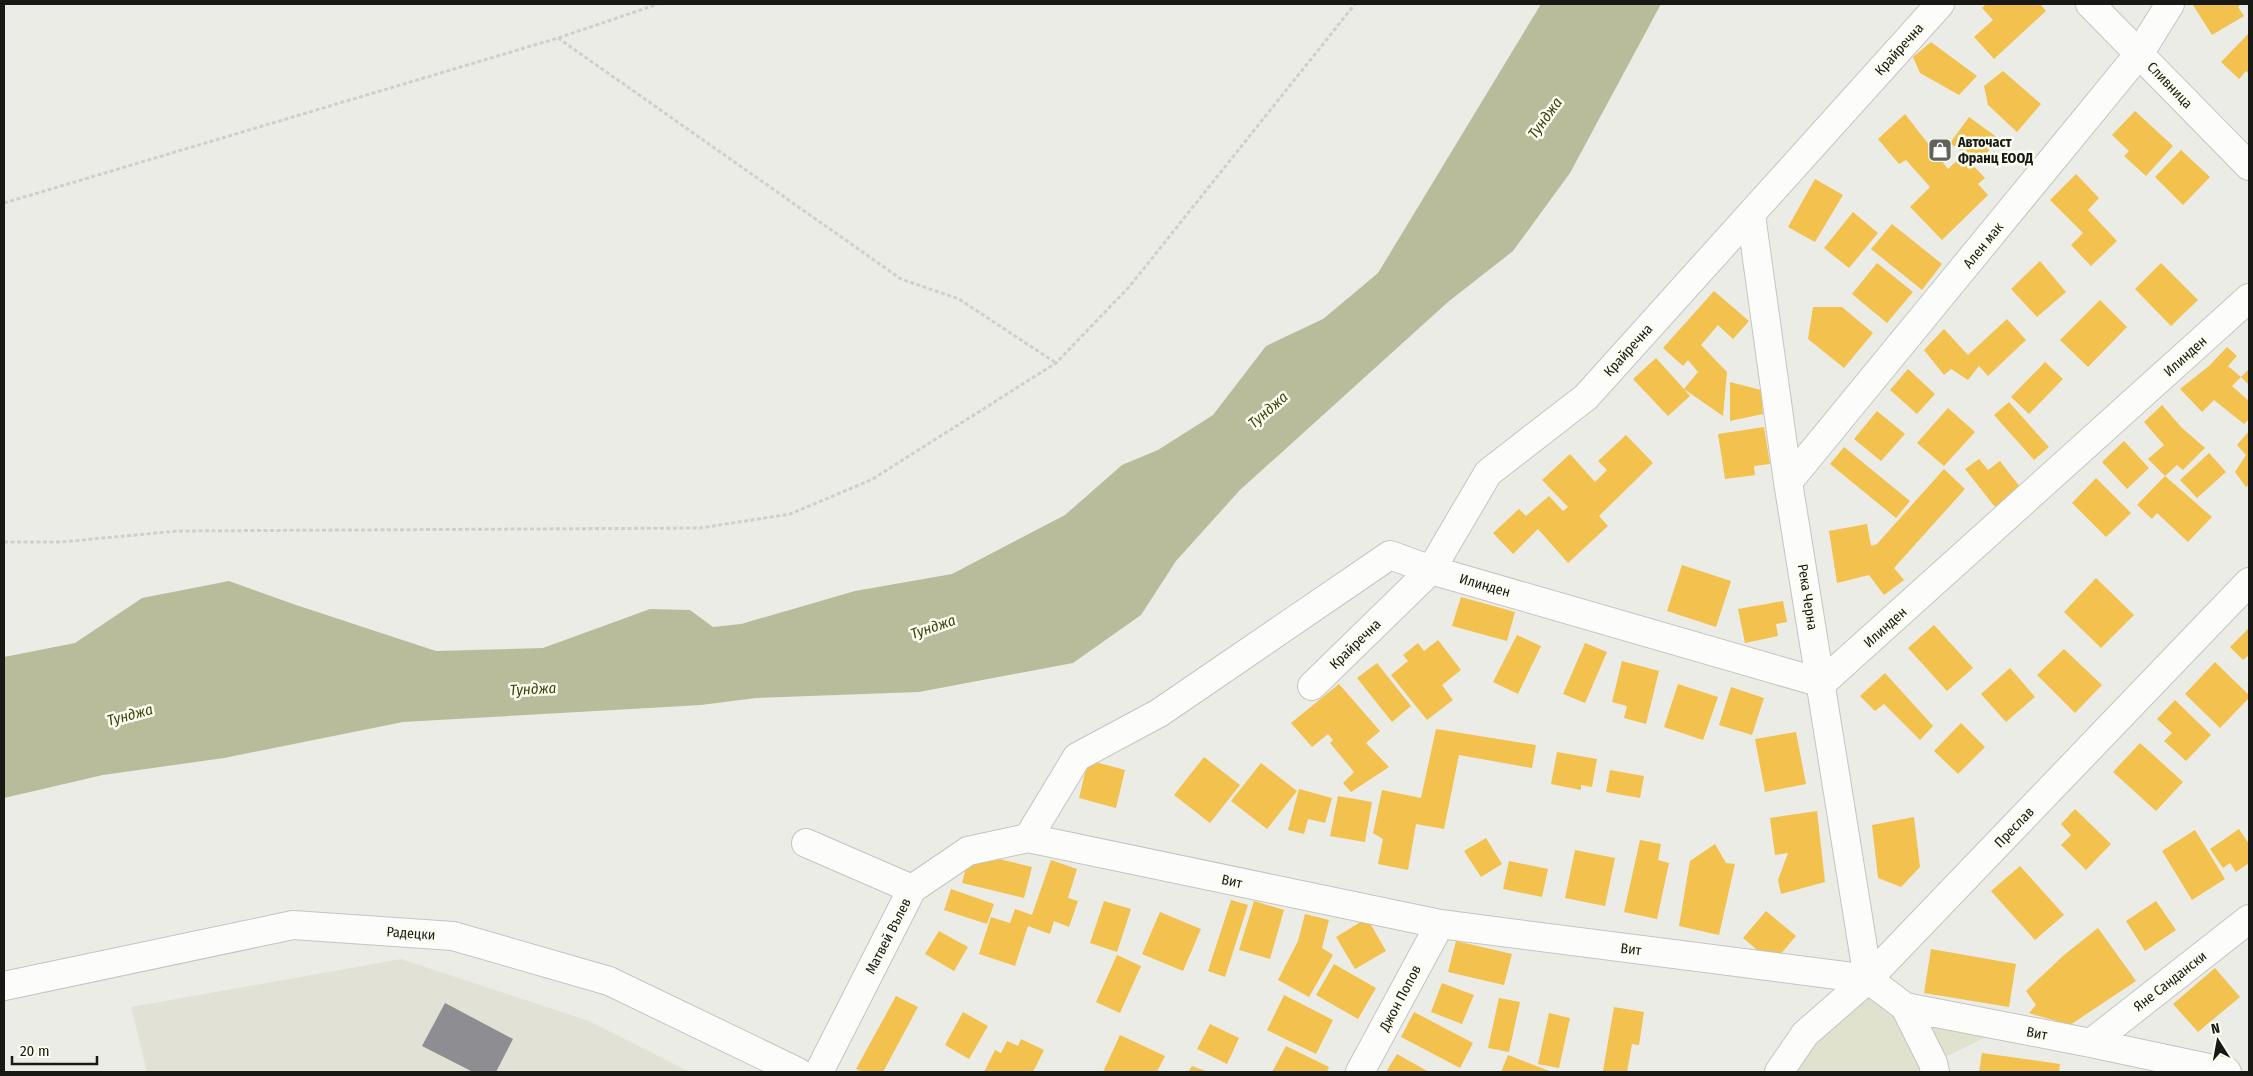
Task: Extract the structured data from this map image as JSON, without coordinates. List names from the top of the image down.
{
  "streets": {
    "street": [
      "Крайречна",
      "Сливница",
      "Ален мак",
      "Илинден",
      "Река Черна",
      "Преслав",
      "Вит",
      "Радецки",
      "Матвей Вълев",
      "Яне Сандански",
      "Джон Попов"
    ]
  },
  "crossings": [
    ["Крайречна", "Илинден"],
    ["Крайречна", "Река Черна"],
    ["Сливница", "Ален мак"],
    ["Ален мак", "Река Черна"],
    ["Илинден", "Река Черна"],
    ["Илинден", "Вит"],
    ["Илинден", "Матвей Вълев"],
    ["Река Черна", "Преслав"],
    ["Река Черна", "Вит"],
    ["Преслав", "Вит"],
    ["Вит", "Матвей Вълев"],
    ["Вит", "Яне Сандански"],
    ["Вит", "Джон Попов"]
  ],
  "water": ["Тунджа"],
  "places": {
    "shop": ["Авточаст Франц ЕООД"]
  },
  "scale_bar": "20 m",
  "north": "top"
}
